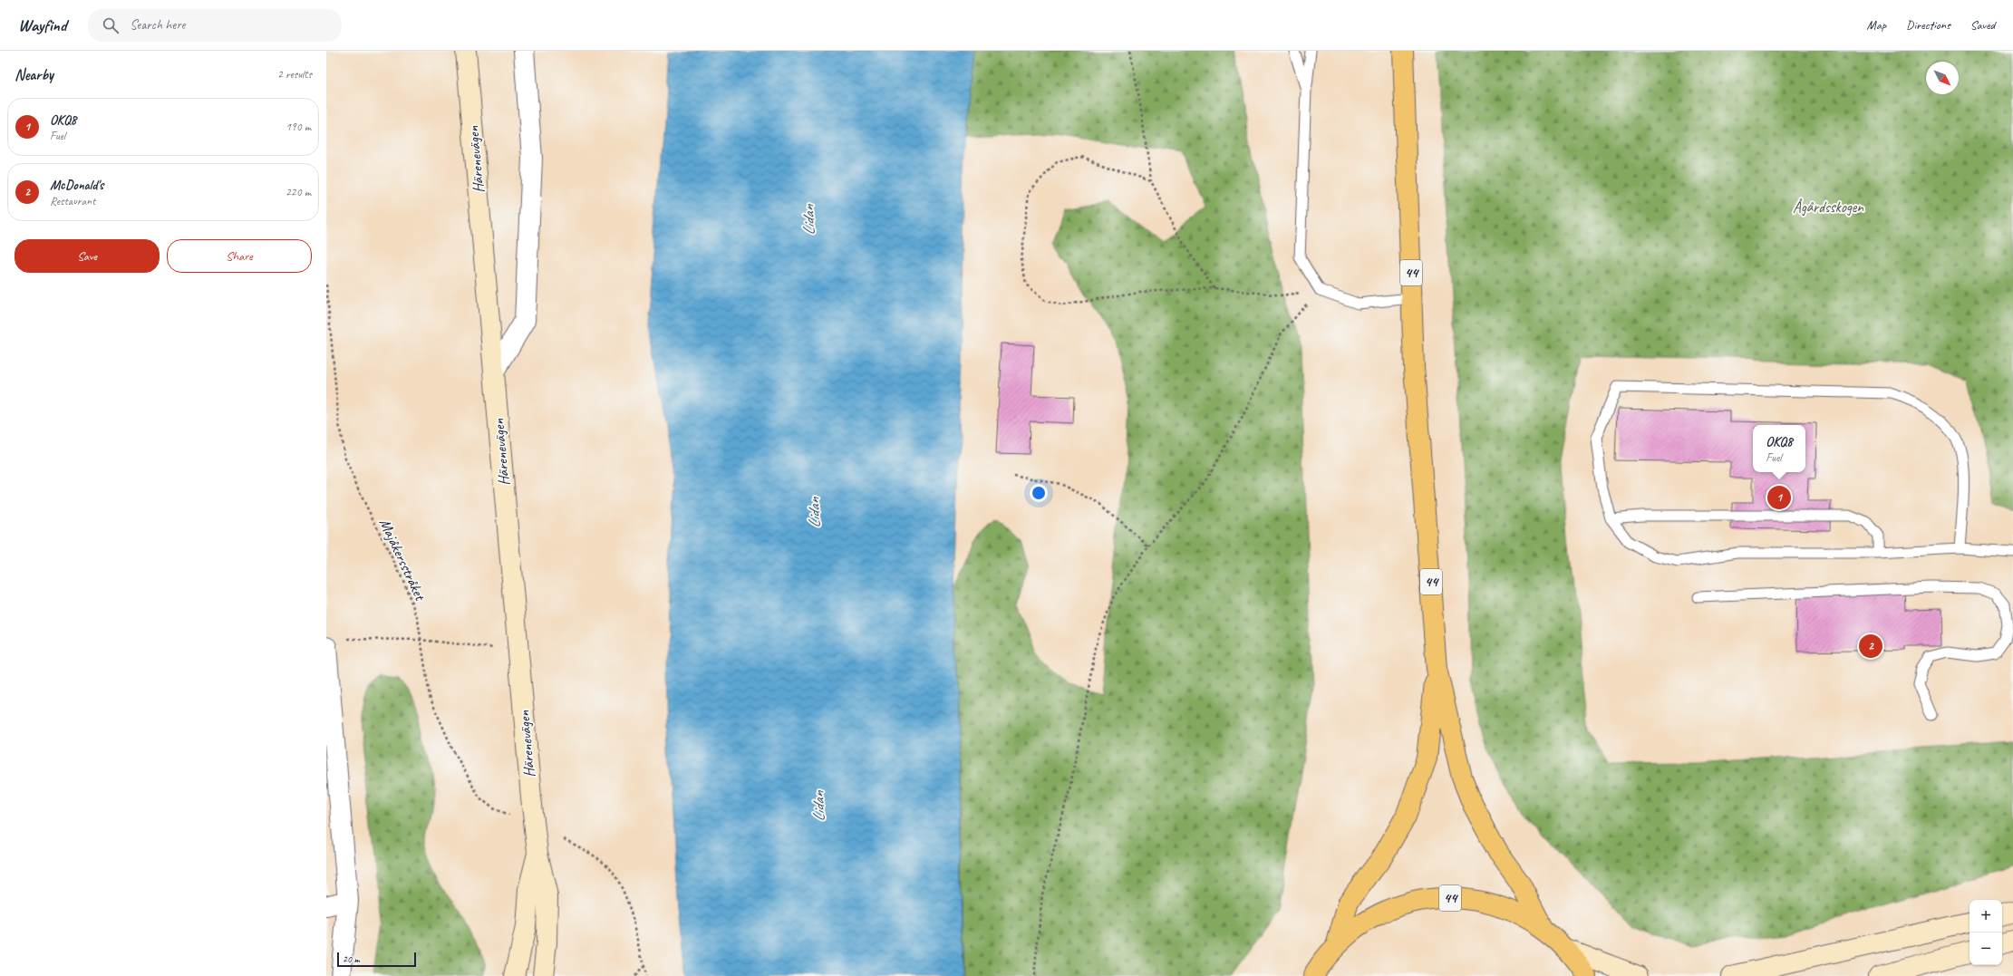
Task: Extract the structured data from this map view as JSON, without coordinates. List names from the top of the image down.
{
  "streets": {
    "main road": ["44"],
    "street": ["Härenevägen"],
    "path": ["Majåkersstråket"]
  },
  "water": ["Lidan"],
  "parks": ["Ågårdsskogen"],
  "scale_bar": "20 m",
  "north": "bottom right",
  "page": {
    "header": "Wayfind",
    "search": "Search here",
    "nav": ["Map", "Directions", "Saved"],
    "heading": ["Nearby", "2 results"],
    "list": [
      {
        "mark": "1",
        "name": "OKQ8",
        "note": "Fuel",
        "value": "190 m"
      },
      {
        "mark": "2",
        "name": "McDonald's",
        "note": "Restaurant",
        "value": "220 m"
      }
    ],
    "buttons": ["Save", "Share"],
    "popup": ["OKQ8", "Fuel"],
    "pins": ["1", "2"],
    "map_buttons": ["+", "−"],
    "scale": "20 m"
  }
}
